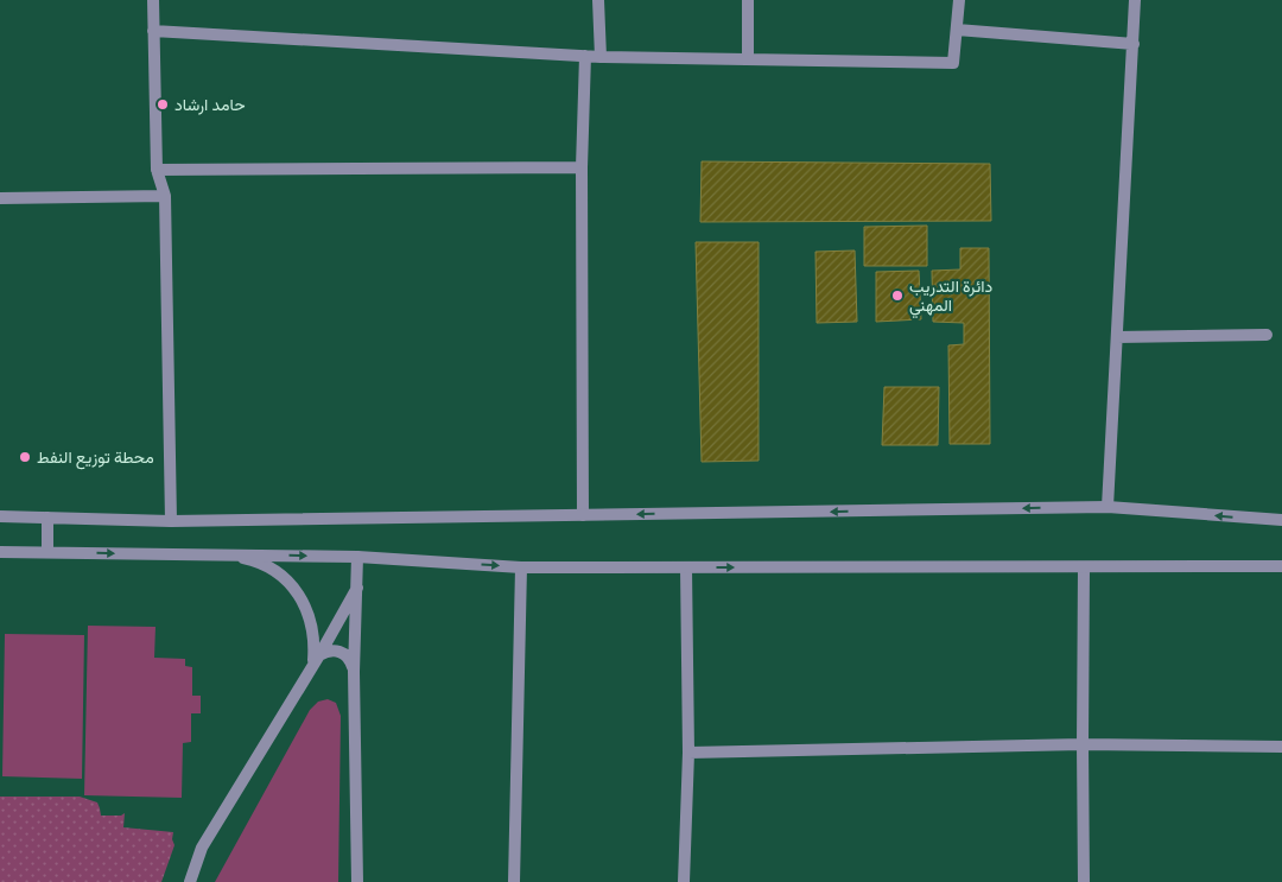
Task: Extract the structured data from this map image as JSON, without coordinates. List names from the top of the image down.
{
  "places": ["حامد ارشاد", "دائرة التدريب المهني", "محطة توزيع النفط"]
}
